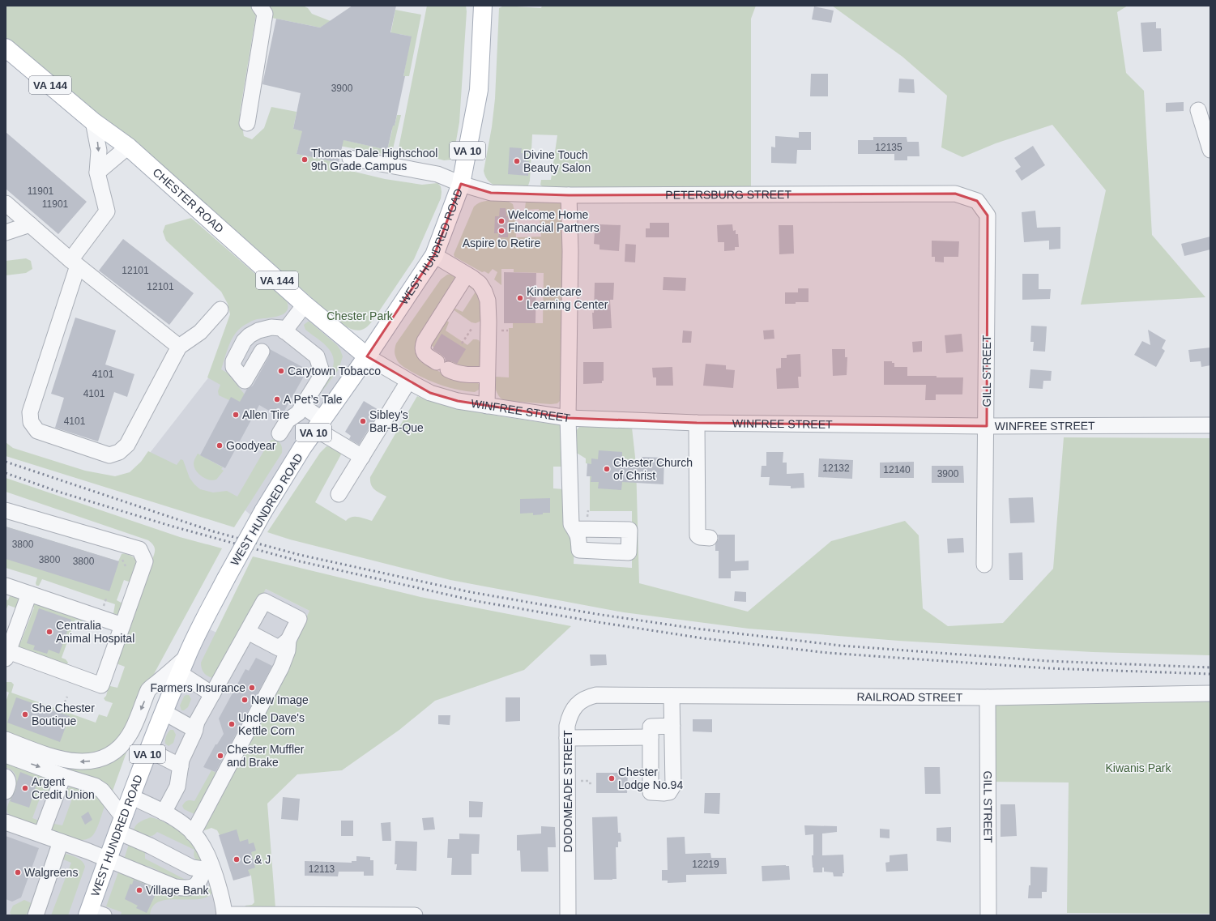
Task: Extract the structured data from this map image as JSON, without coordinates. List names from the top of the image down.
{
  "streets": {
    "main road": [
      "VA 144",
      "VA 10",
      "CHESTER ROAD",
      "WEST HUNDRED ROAD"
    ],
    "street": [
      "PETERSBURG STREET",
      "GILL STREET",
      "WINFREE STREET",
      "RAILROAD STREET",
      "DODOMEADE STREET"
    ]
  },
  "crossings": [
    ["PETERSBURG STREET", "WEST HUNDRED ROAD"],
    ["PETERSBURG STREET", "GILL STREET"],
    ["CHESTER ROAD", "WEST HUNDRED ROAD"],
    ["CHESTER ROAD", "WINFREE STREET"],
    ["WEST HUNDRED ROAD", "WINFREE STREET"],
    ["GILL STREET", "WINFREE STREET"],
    ["GILL STREET", "RAILROAD STREET"],
    ["RAILROAD STREET", "DODOMEADE STREET"]
  ],
  "parks": ["Chester Park", "Kiwanis Park"],
  "places": [
    "Thomas Dale Highschool 9th Grade Campus",
    "Divine Touch Beauty Salon",
    "Welcome Home Financial Partners",
    "Aspire to Retire",
    "Kindercare Learning Center",
    "Carytown Tobacco",
    "A Pet’s Tale",
    "Allen Tire",
    "Sibley's Bar-B-Que",
    "Goodyear",
    "Chester Church of Christ",
    "Centralia Animal Hospital",
    "Farmers Insurance",
    "New Image",
    "She Chester Boutique",
    "Uncle Dave's Kettle Corn",
    "Chester Muffler and Brake",
    "Chester Lodge No.94",
    "Argent Credit Union",
    "C & J",
    "Walgreens",
    "Village Bank"
  ],
  "house_numbers": [
    "3900",
    "12135",
    "11901",
    "11901",
    "12101",
    "12101",
    "4101",
    "4101",
    "4101",
    "12132",
    "12140",
    "3900",
    "3800",
    "3800",
    "3800",
    "12219",
    "12113"
  ]
}
